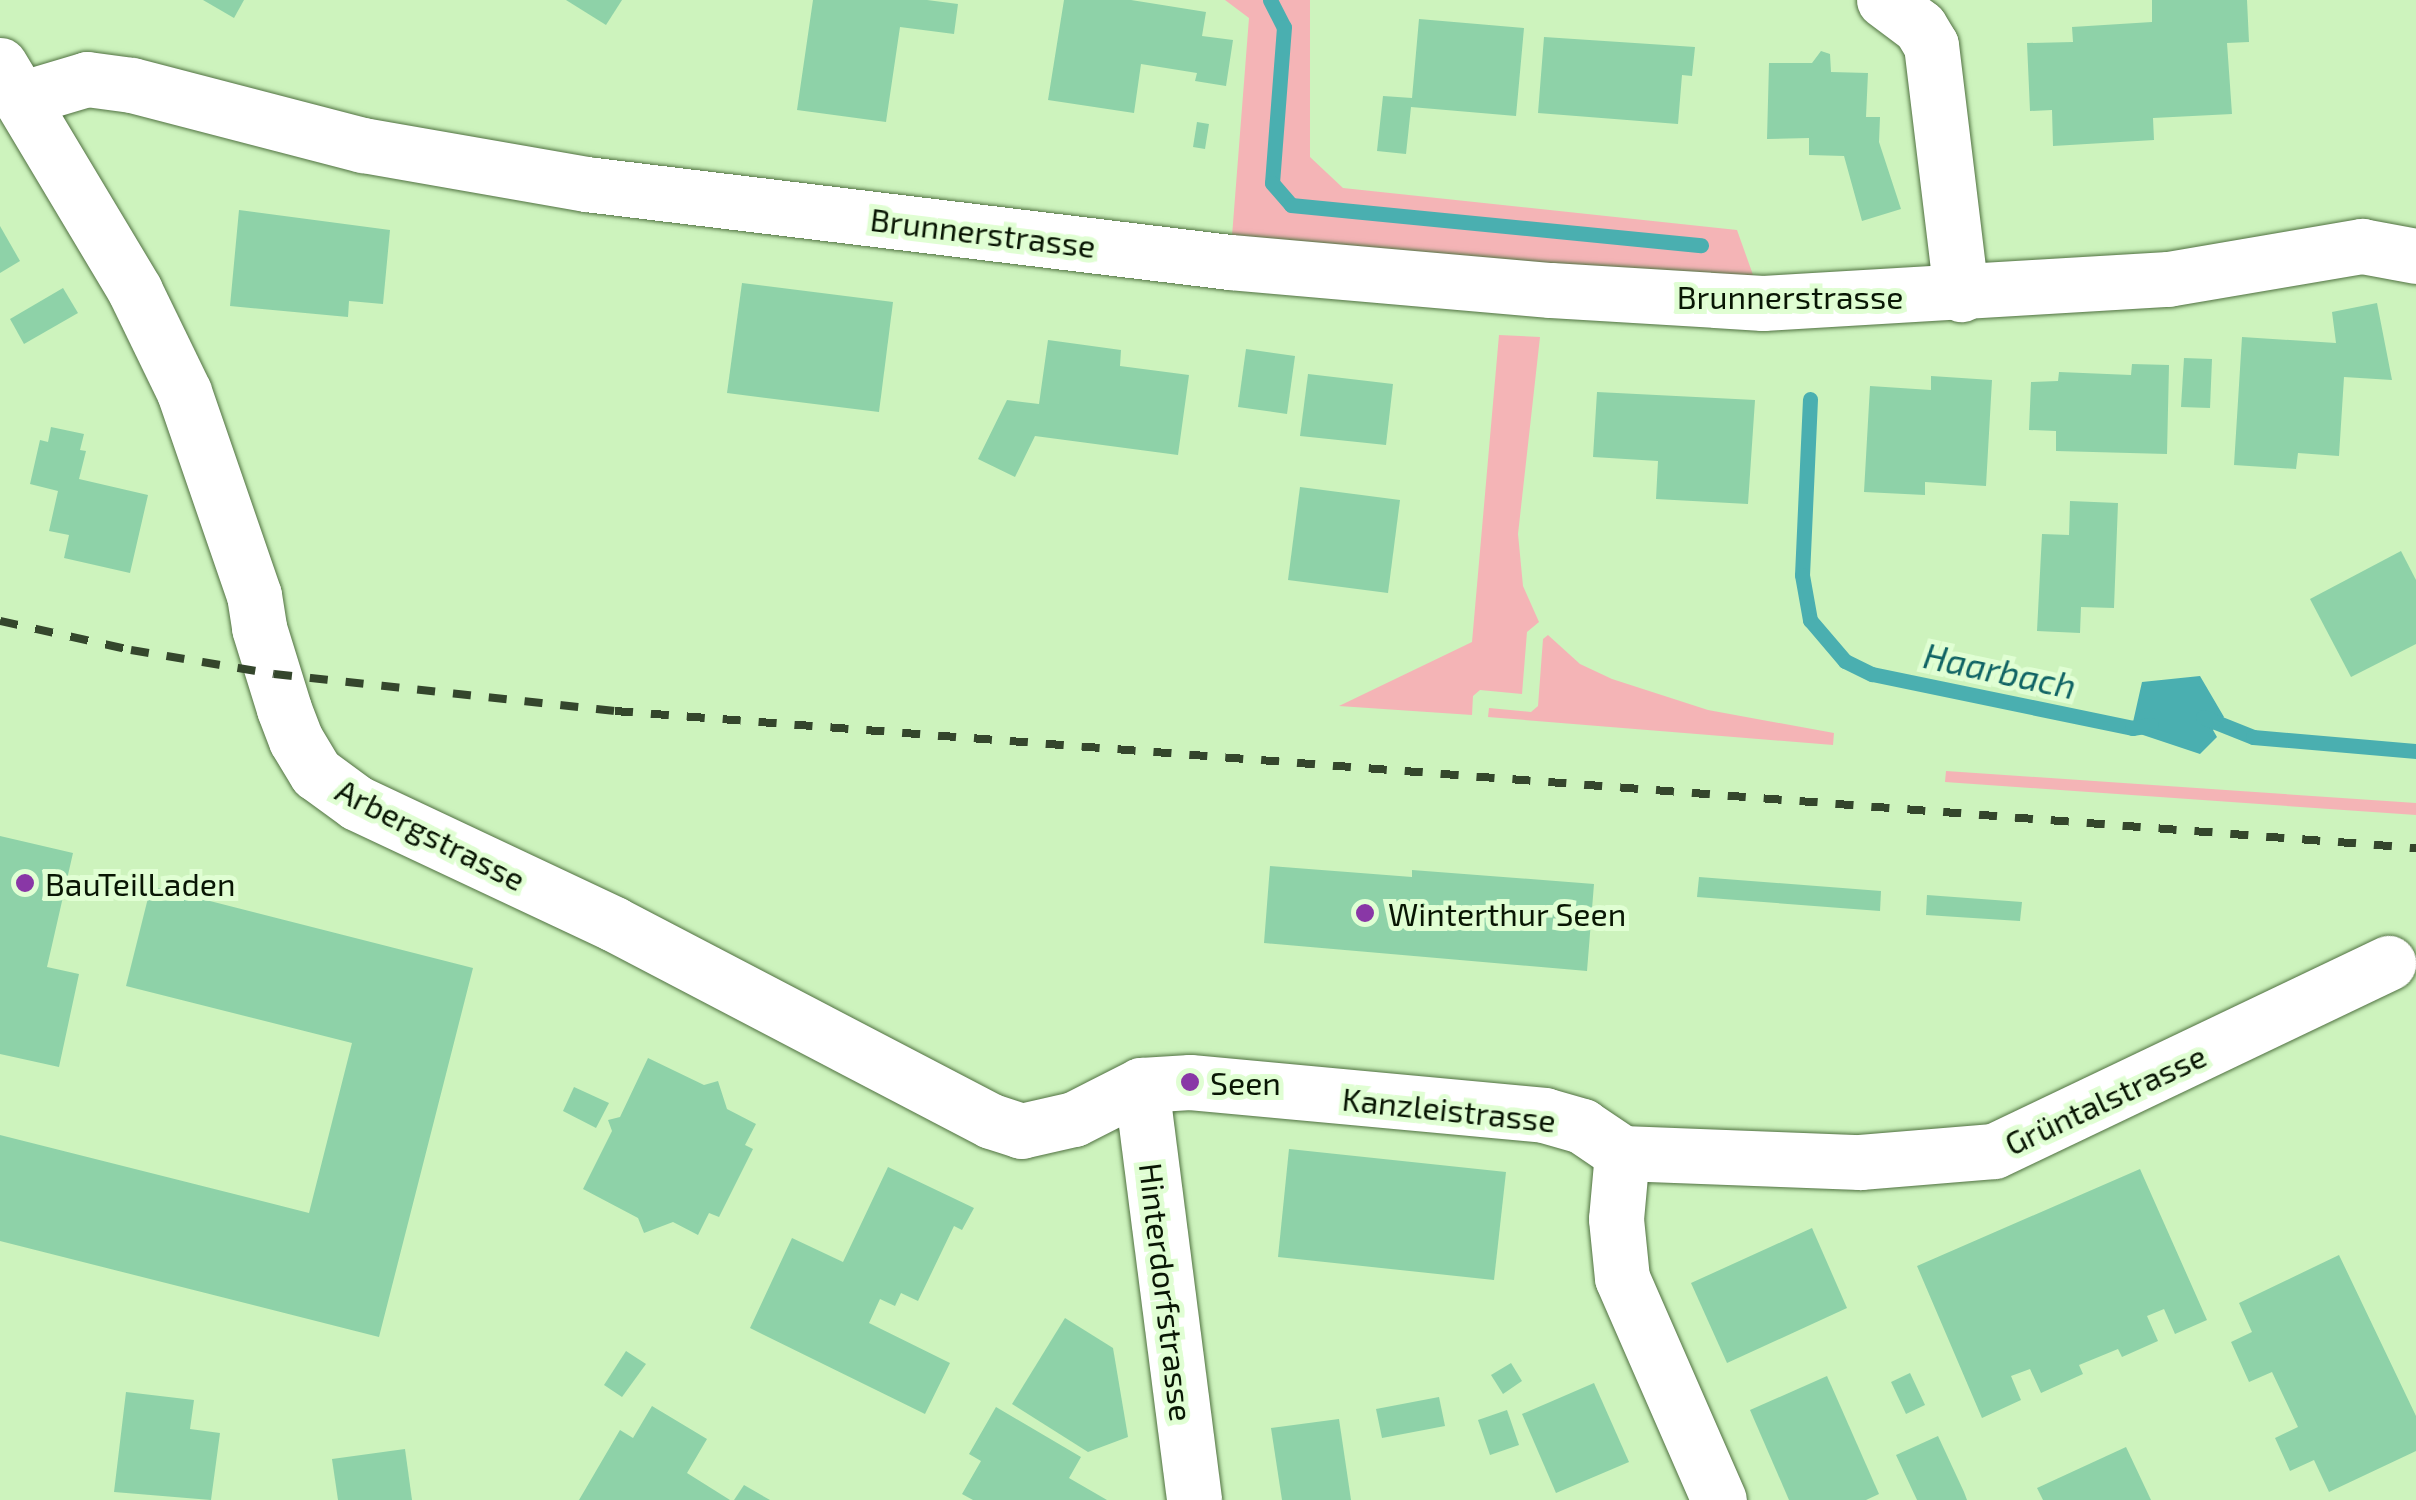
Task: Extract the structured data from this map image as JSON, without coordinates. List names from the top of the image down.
{
  "streets": {
    "street": [
      "Brunnerstrasse",
      "Arbergstrasse",
      "Grüntalstrasse",
      "Kanzleistrasse",
      "Hinterdorfstrasse"
    ]
  },
  "crossings": [
    ["Brunnerstrasse", "Arbergstrasse"],
    ["Arbergstrasse", "Kanzleistrasse"],
    ["Arbergstrasse", "Hinterdorfstrasse"],
    ["Grüntalstrasse", "Kanzleistrasse"],
    ["Kanzleistrasse", "Hinterdorfstrasse"]
  ],
  "water": ["Haarbach"],
  "places": ["BauTeilLaden", "Winterthur Seen", "Seen"]
}
